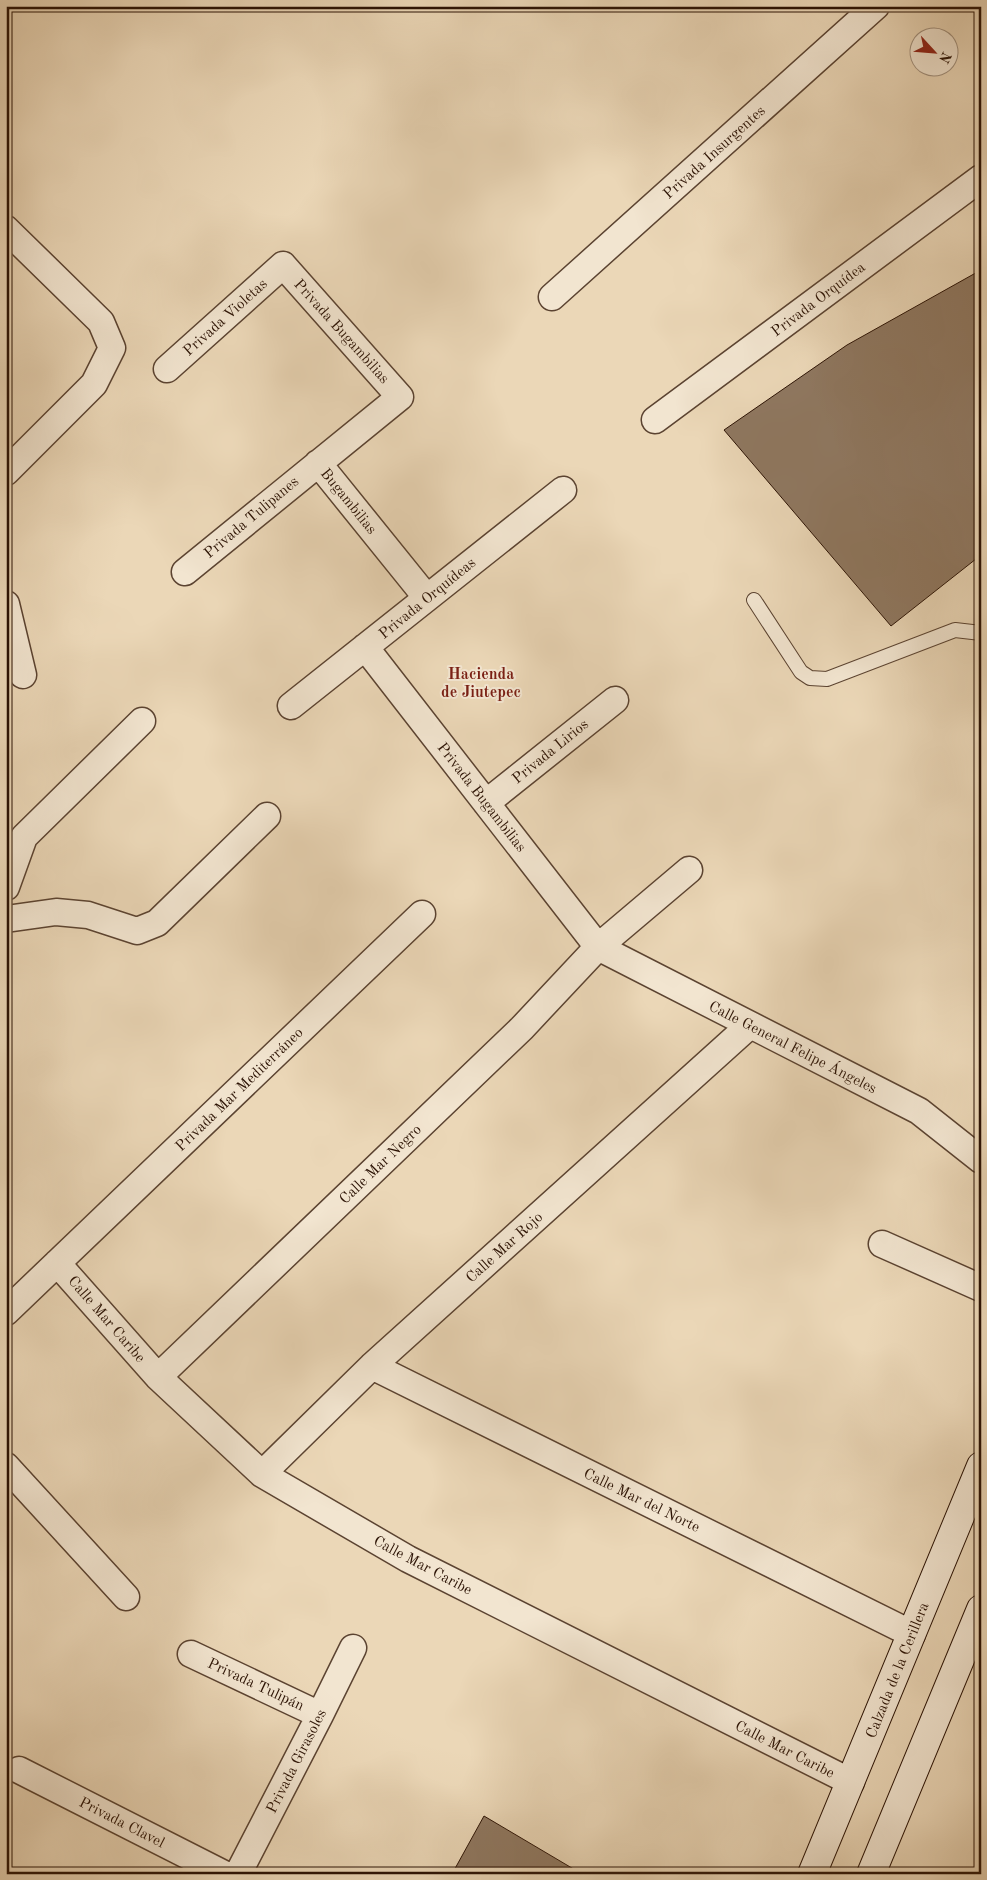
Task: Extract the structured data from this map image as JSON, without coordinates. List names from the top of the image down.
{
  "streets": {
    "street": [
      "Privada Insurgentes",
      "Privada Orquídea",
      "Privada Violetas",
      "Privada Bugambilias",
      "Bugambilias",
      "Privada Tulipanes",
      "Privada Orquídeas",
      "Privada Lirios",
      "Calle General Felipe Ángeles",
      "Privada Mar Mediterráneo",
      "Calle Mar Negro",
      "Calle Mar Rojo",
      "Calle Mar Caribe",
      "Calle Mar del Norte",
      "Calzada de la Cerillera",
      "Privada Tulipán",
      "Privada Girasoles",
      "Privada Clavel"
    ]
  },
  "crossings": [
    ["Privada Violetas", "Privada Bugambilias"],
    ["Privada Bugambilias", "Bugambilias"],
    ["Privada Bugambilias", "Privada Orquídeas"],
    ["Privada Bugambilias", "Privada Lirios"],
    ["Privada Bugambilias", "Calle General Felipe Ángeles"],
    ["Privada Bugambilias", "Calle Mar Negro"],
    ["Bugambilias", "Privada Tulipanes"],
    ["Bugambilias", "Privada Orquídeas"],
    ["Calle General Felipe Ángeles", "Calle Mar Negro"],
    ["Calle General Felipe Ángeles", "Calle Mar Rojo"],
    ["Privada Mar Mediterráneo", "Calle Mar Caribe"],
    ["Calle Mar Negro", "Calle Mar Caribe"],
    ["Calle Mar Rojo", "Calle Mar Caribe"],
    ["Calle Mar Rojo", "Calle Mar del Norte"],
    ["Calle Mar Caribe", "Calzada de la Cerillera"],
    ["Calle Mar del Norte", "Calzada de la Cerillera"],
    ["Privada Tulipán", "Privada Girasoles"]
  ],
  "districts": ["Hacienda de Jiutepec"],
  "north": "bottom right"
}
